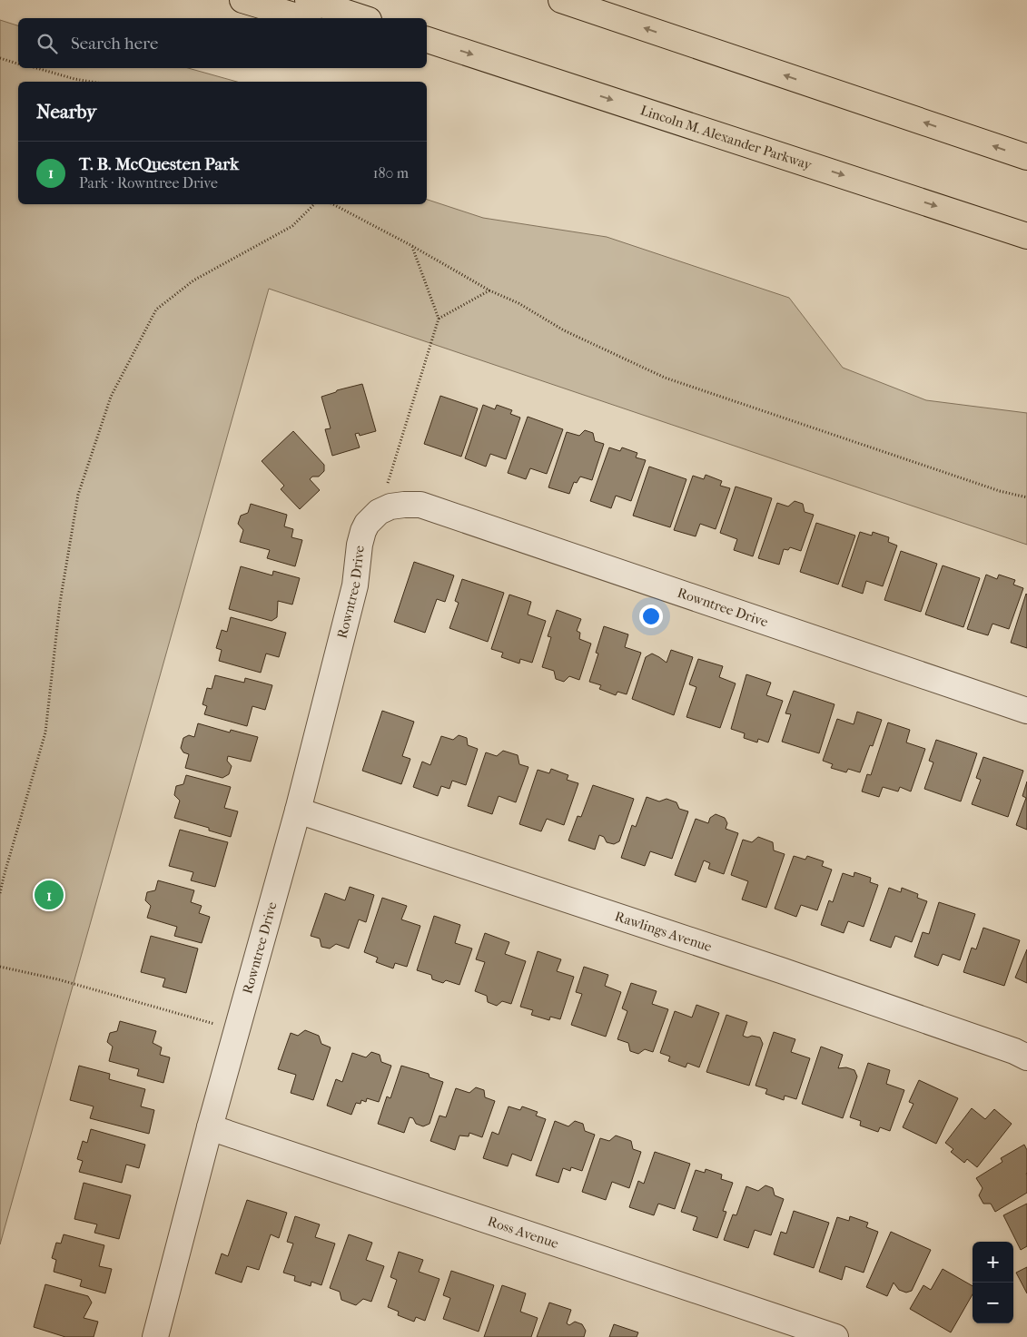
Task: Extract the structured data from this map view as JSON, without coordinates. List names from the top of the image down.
{
  "streets": {
    "highway": ["Lincoln M. Alexander Parkway"],
    "street": ["Rowntree Drive", "Rawlings Avenue", "Ross Avenue"]
  },
  "crossings": [
    ["Rowntree Drive", "Rawlings Avenue"],
    ["Rowntree Drive", "Ross Avenue"]
  ],
  "page": {
    "search": "Search here",
    "heading": "Nearby",
    "list": [
      {
        "mark": "1",
        "name": "T. B. McQuesten Park",
        "note": "Park · Rowntree Drive",
        "value": "180 m"
      }
    ],
    "pins": "1",
    "map_buttons": ["+", "−"]
  }
}
